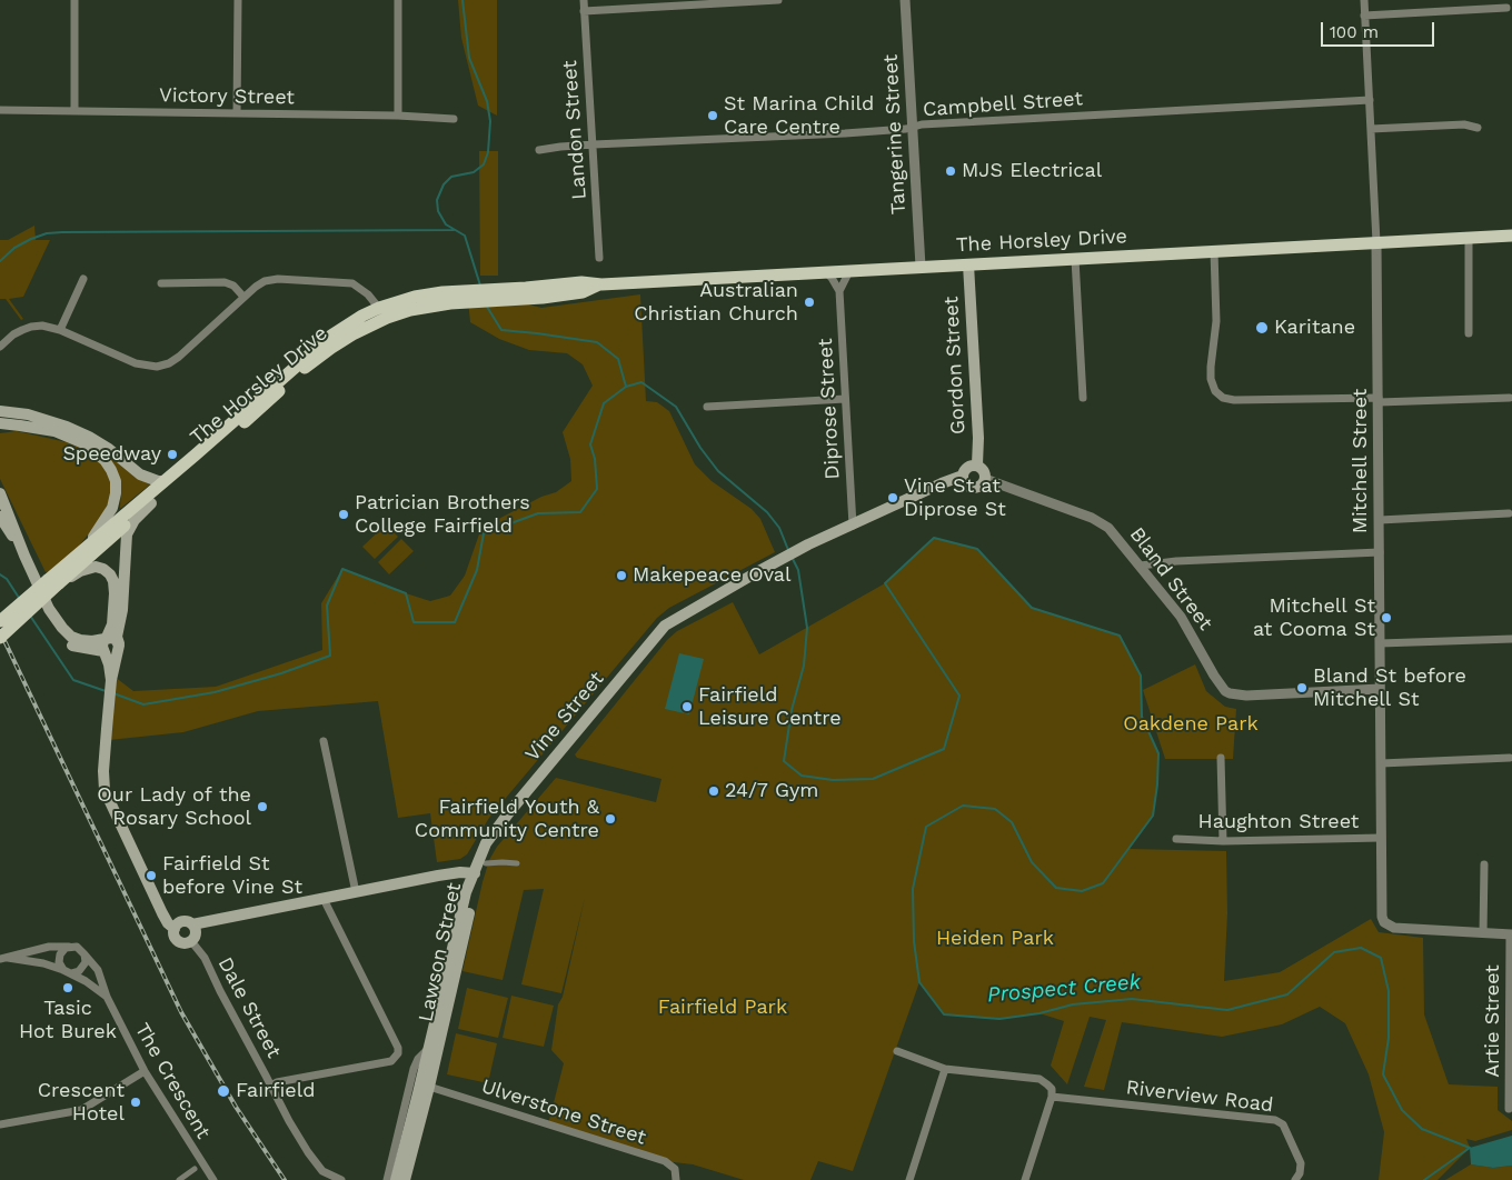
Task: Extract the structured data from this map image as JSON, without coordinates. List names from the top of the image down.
{
  "streets": {
    "main road": [
      "The Horsley Drive",
      "Gordon Street",
      "Vine Street",
      "Lawson Street"
    ],
    "street": [
      "Victory Street",
      "Campbell Street",
      "Landon Street",
      "Tangerine Street",
      "Diprose Street",
      "Mitchell Street",
      "Bland Street",
      "Haughton Street",
      "Dale Street",
      "Artie Street",
      "The Crescent",
      "Riverview Road",
      "Ulverstone Street"
    ]
  },
  "crossings": [
    ["Campbell Street", "Landon Street"],
    ["Campbell Street", "Tangerine Street"],
    ["Campbell Street", "Mitchell Street"],
    ["Tangerine Street", "The Horsley Drive"],
    ["The Horsley Drive", "Gordon Street"],
    ["The Horsley Drive", "Diprose Street"],
    ["The Horsley Drive", "Mitchell Street"],
    ["Gordon Street", "Bland Street"],
    ["Gordon Street", "Vine Street"],
    ["Diprose Street", "Vine Street"],
    ["Mitchell Street", "Bland Street"],
    ["Mitchell Street", "Haughton Street"],
    ["Bland Street", "Vine Street"],
    ["Vine Street", "Lawson Street"],
    ["Lawson Street", "Ulverstone Street"]
  ],
  "water": ["Prospect Creek"],
  "parks": ["Oakdene Park", "Heiden Park", "Fairfield Park"],
  "places": [
    "St Marina Child Care Centre",
    "MJS Electrical",
    "Australian Christian Church",
    "Karitane",
    "Speedway",
    "Vine St at Diprose St",
    "Patrician Brothers College Fairfield",
    "Makepeace Oval",
    "Mitchell St at Cooma St",
    "Bland St before Mitchell St",
    "Fairfield Leisure Centre",
    "24/7 Gym",
    "Our Lady of the Rosary School",
    "Fairfield Youth & Community Centre",
    "Fairfield St before Vine St",
    "Tasic Hot Burek",
    "Fairfield",
    "Crescent Hotel"
  ],
  "scale_bar": "100 m"
}
